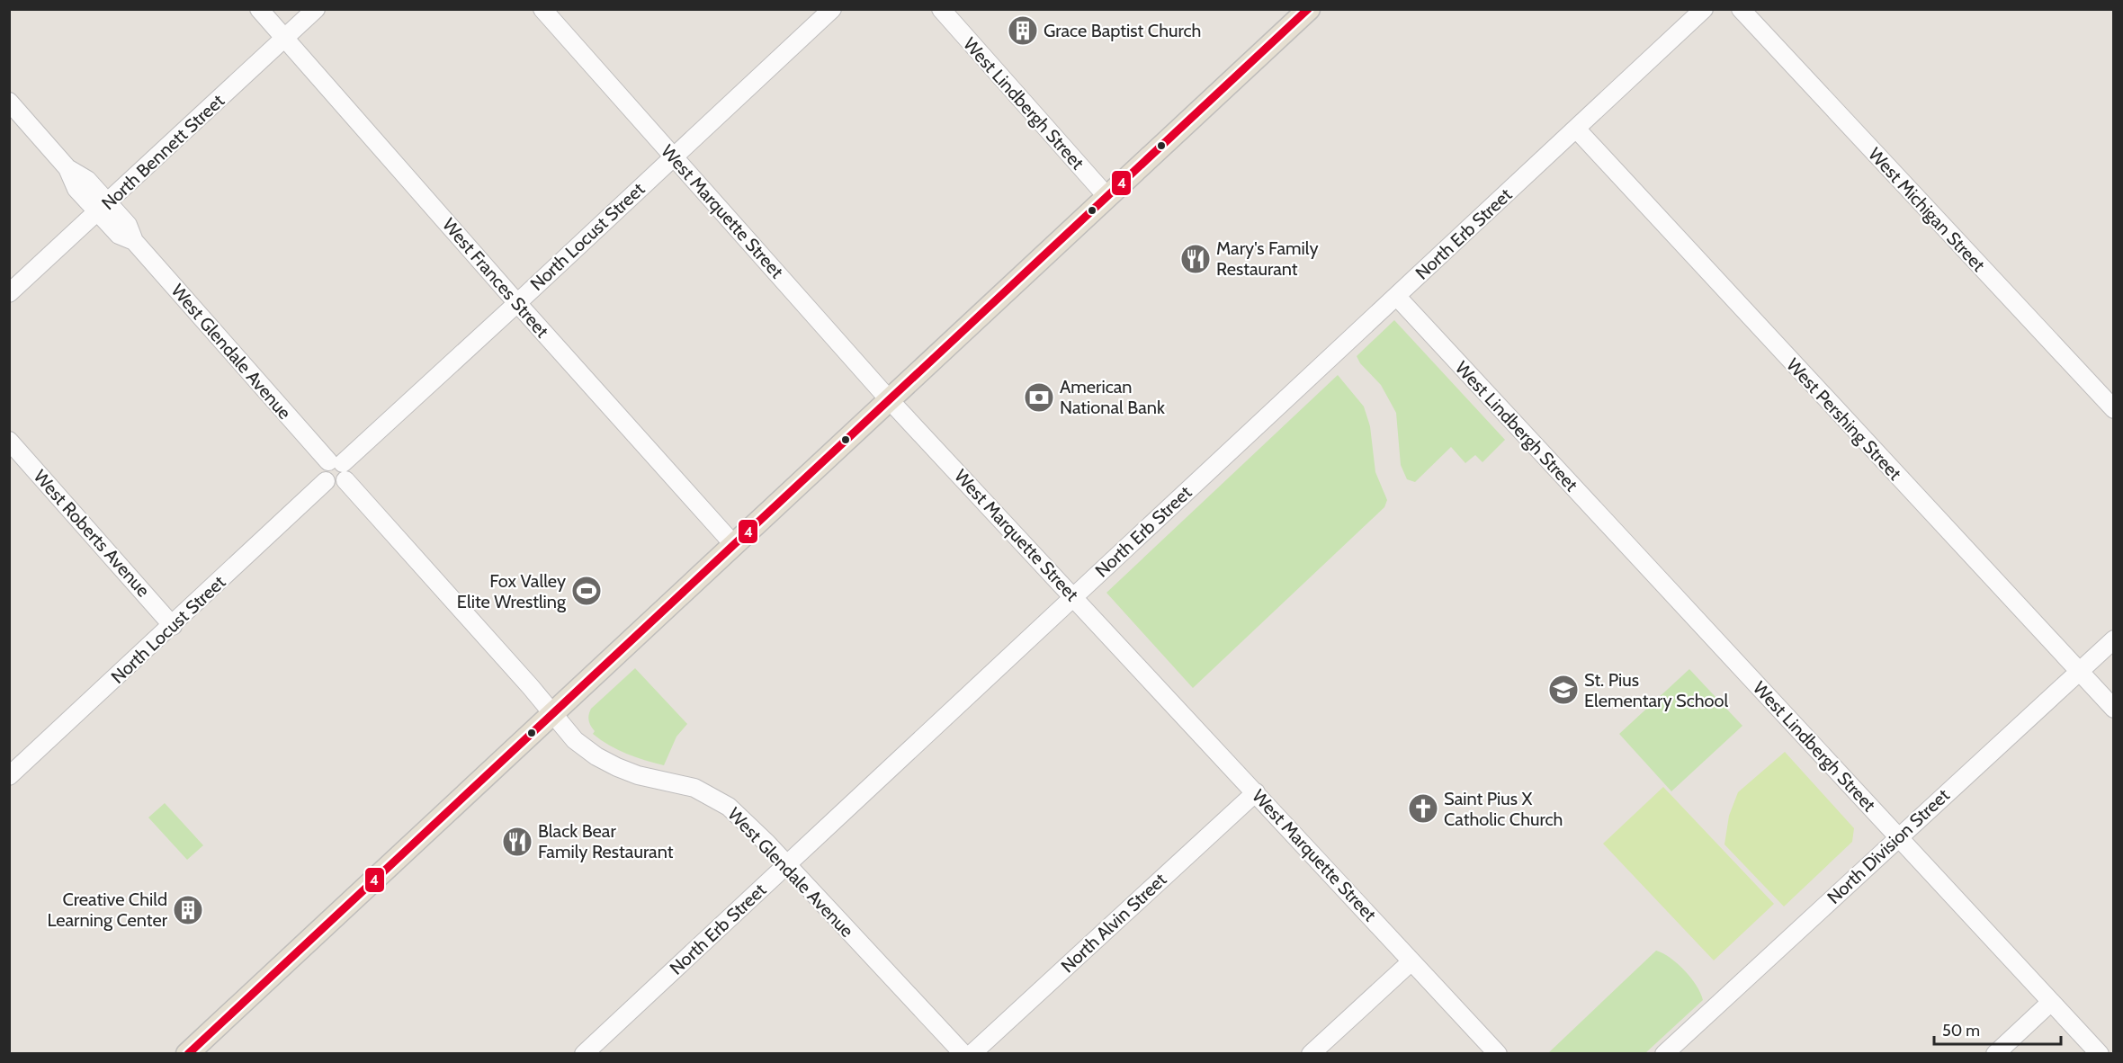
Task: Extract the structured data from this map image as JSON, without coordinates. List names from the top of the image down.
{
  "streets": {
    "street": [
      "West Lindbergh Street",
      "North Bennett Street",
      "West Michigan Street",
      "West Marquette Street",
      "North Erb Street",
      "North Locust Street",
      "West Frances Street",
      "West Glendale Avenue",
      "West Pershing Street",
      "West Roberts Avenue",
      "North Division Street",
      "North Alvin Street"
    ]
  },
  "crossings": [
    ["West Lindbergh Street", "North Erb Street"],
    ["West Lindbergh Street", "North Division Street"],
    ["North Bennett Street", "West Frances Street"],
    ["North Bennett Street", "West Glendale Avenue"],
    ["West Marquette Street", "North Erb Street"],
    ["West Marquette Street", "North Locust Street"],
    ["West Marquette Street", "North Alvin Street"],
    ["North Erb Street", "West Glendale Avenue"],
    ["North Erb Street", "West Pershing Street"],
    ["North Locust Street", "West Frances Street"],
    ["North Locust Street", "West Glendale Avenue"],
    ["North Locust Street", "West Roberts Avenue"],
    ["West Pershing Street", "North Division Street"]
  ],
  "places": {
    "building": ["Grace Baptist Church", "Creative Child Learning Center"],
    "restaurant": ["Mary's Family Restaurant", "Black Bear Family Restaurant"],
    "bank": ["American National Bank"],
    "sports": ["Fox Valley Elite Wrestling"],
    "school or university": ["St. Pius Elementary School"],
    "church": ["Saint Pius X Catholic Church"]
  },
  "lines": ["transit line 4"],
  "scale_bar": "50 m"
}
